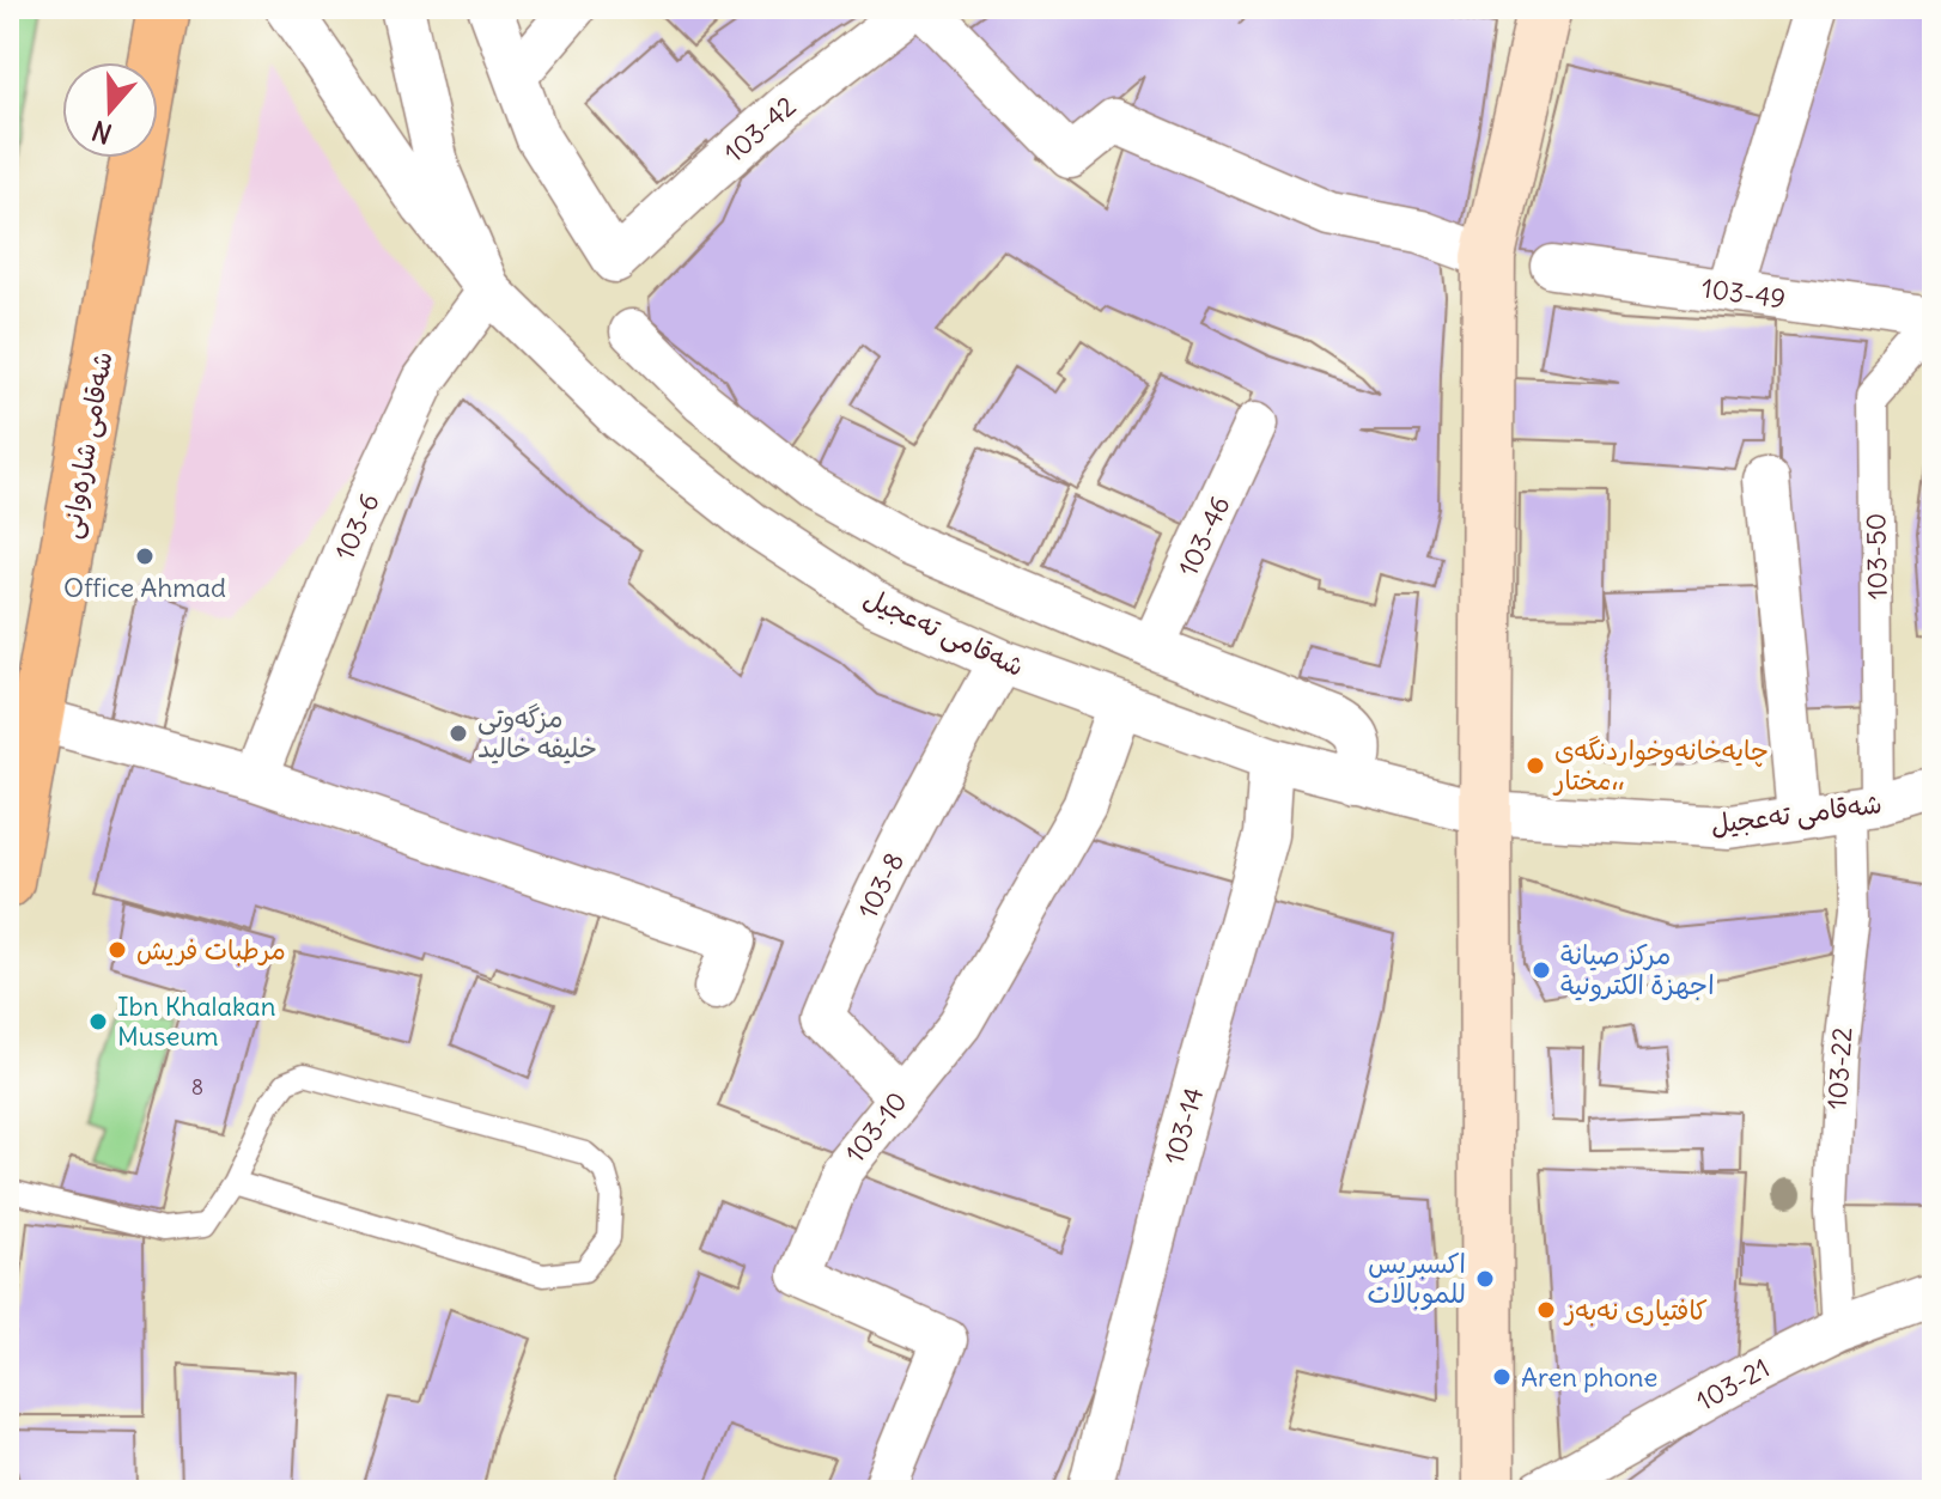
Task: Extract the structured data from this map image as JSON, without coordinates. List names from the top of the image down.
{
  "streets": {
    "main road": ["شەقامی شارەوانی"],
    "street": [
      "103-42",
      "103-49",
      "103-6",
      "103-46",
      "103-50",
      "شەقامی تەعجیل",
      "103-8",
      "103-22",
      "103-14",
      "103-10",
      "103-21"
    ]
  },
  "crossings": [
    ["103-6", "شەقامی تەعجیل"],
    ["103-50", "شەقامی تەعجیل"],
    ["103-50", "103-22"],
    ["شەقامی تەعجیل", "103-8"],
    ["شەقامی تەعجیل", "103-22"],
    ["شەقامی تەعجیل", "103-14"],
    ["شەقامی تەعجیل", "103-10"],
    ["103-8", "103-10"],
    ["103-22", "103-21"]
  ],
  "places": [
    "Office Ahmad",
    "مزگه‌وتی خلیفه‌ خالید",
    "چایەخانەوخواردنگەی مختار،،",
    "مرطبات فريش",
    "مركز صيانة اجهزة الكترونية",
    "Ibn Khalakan Museum",
    "اكسبريس للموبالات",
    "کافتیاری نەبەز",
    "Aren phone"
  ],
  "house_numbers": ["8"],
  "north": "bottom"
}
